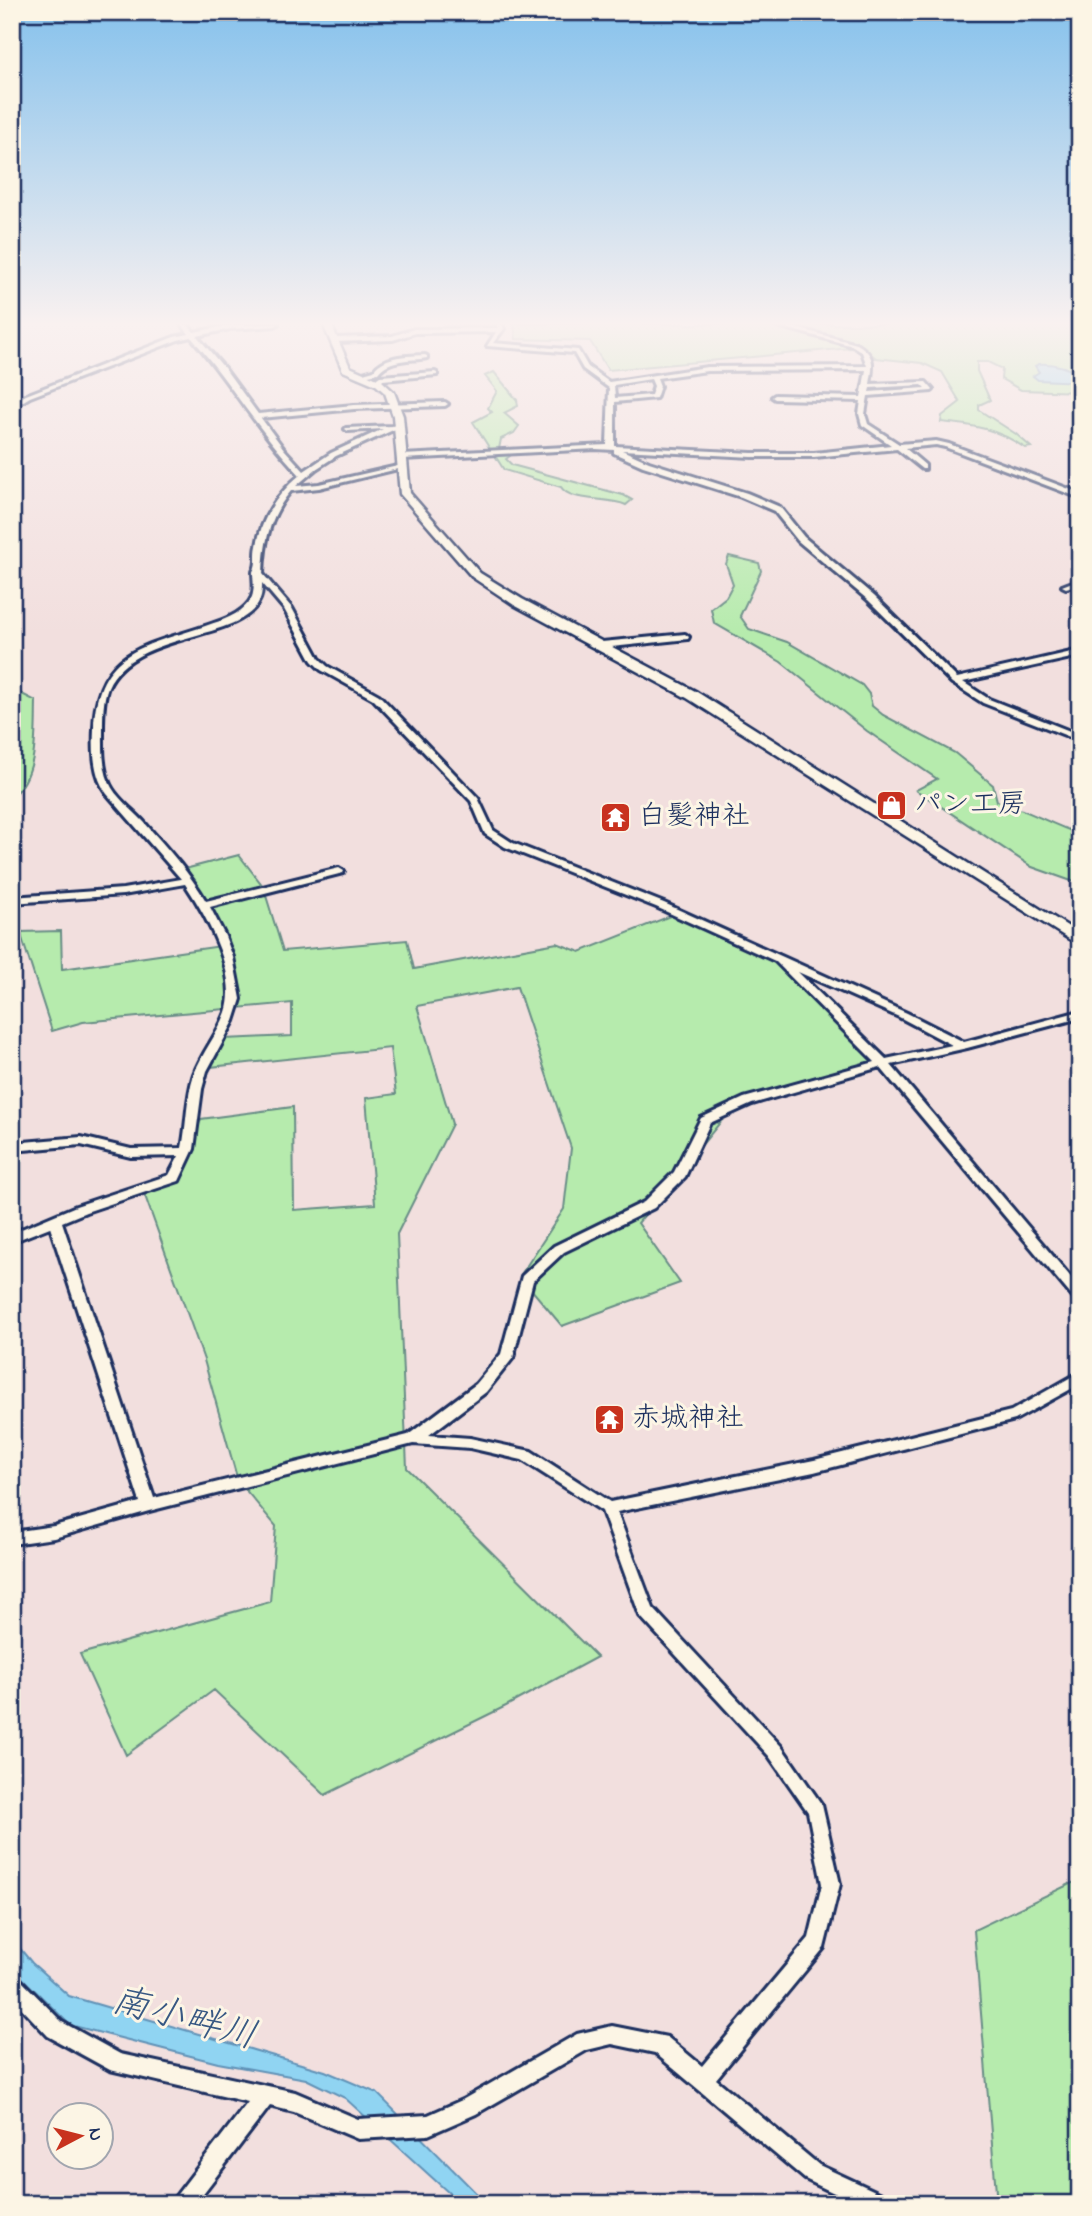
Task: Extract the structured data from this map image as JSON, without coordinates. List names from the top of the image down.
{
  "water": ["南小畔川"],
  "places": {
    "shop": ["パン工房"],
    "temple": ["白髪神社", "赤城神社"]
  },
  "north": "right"
}
